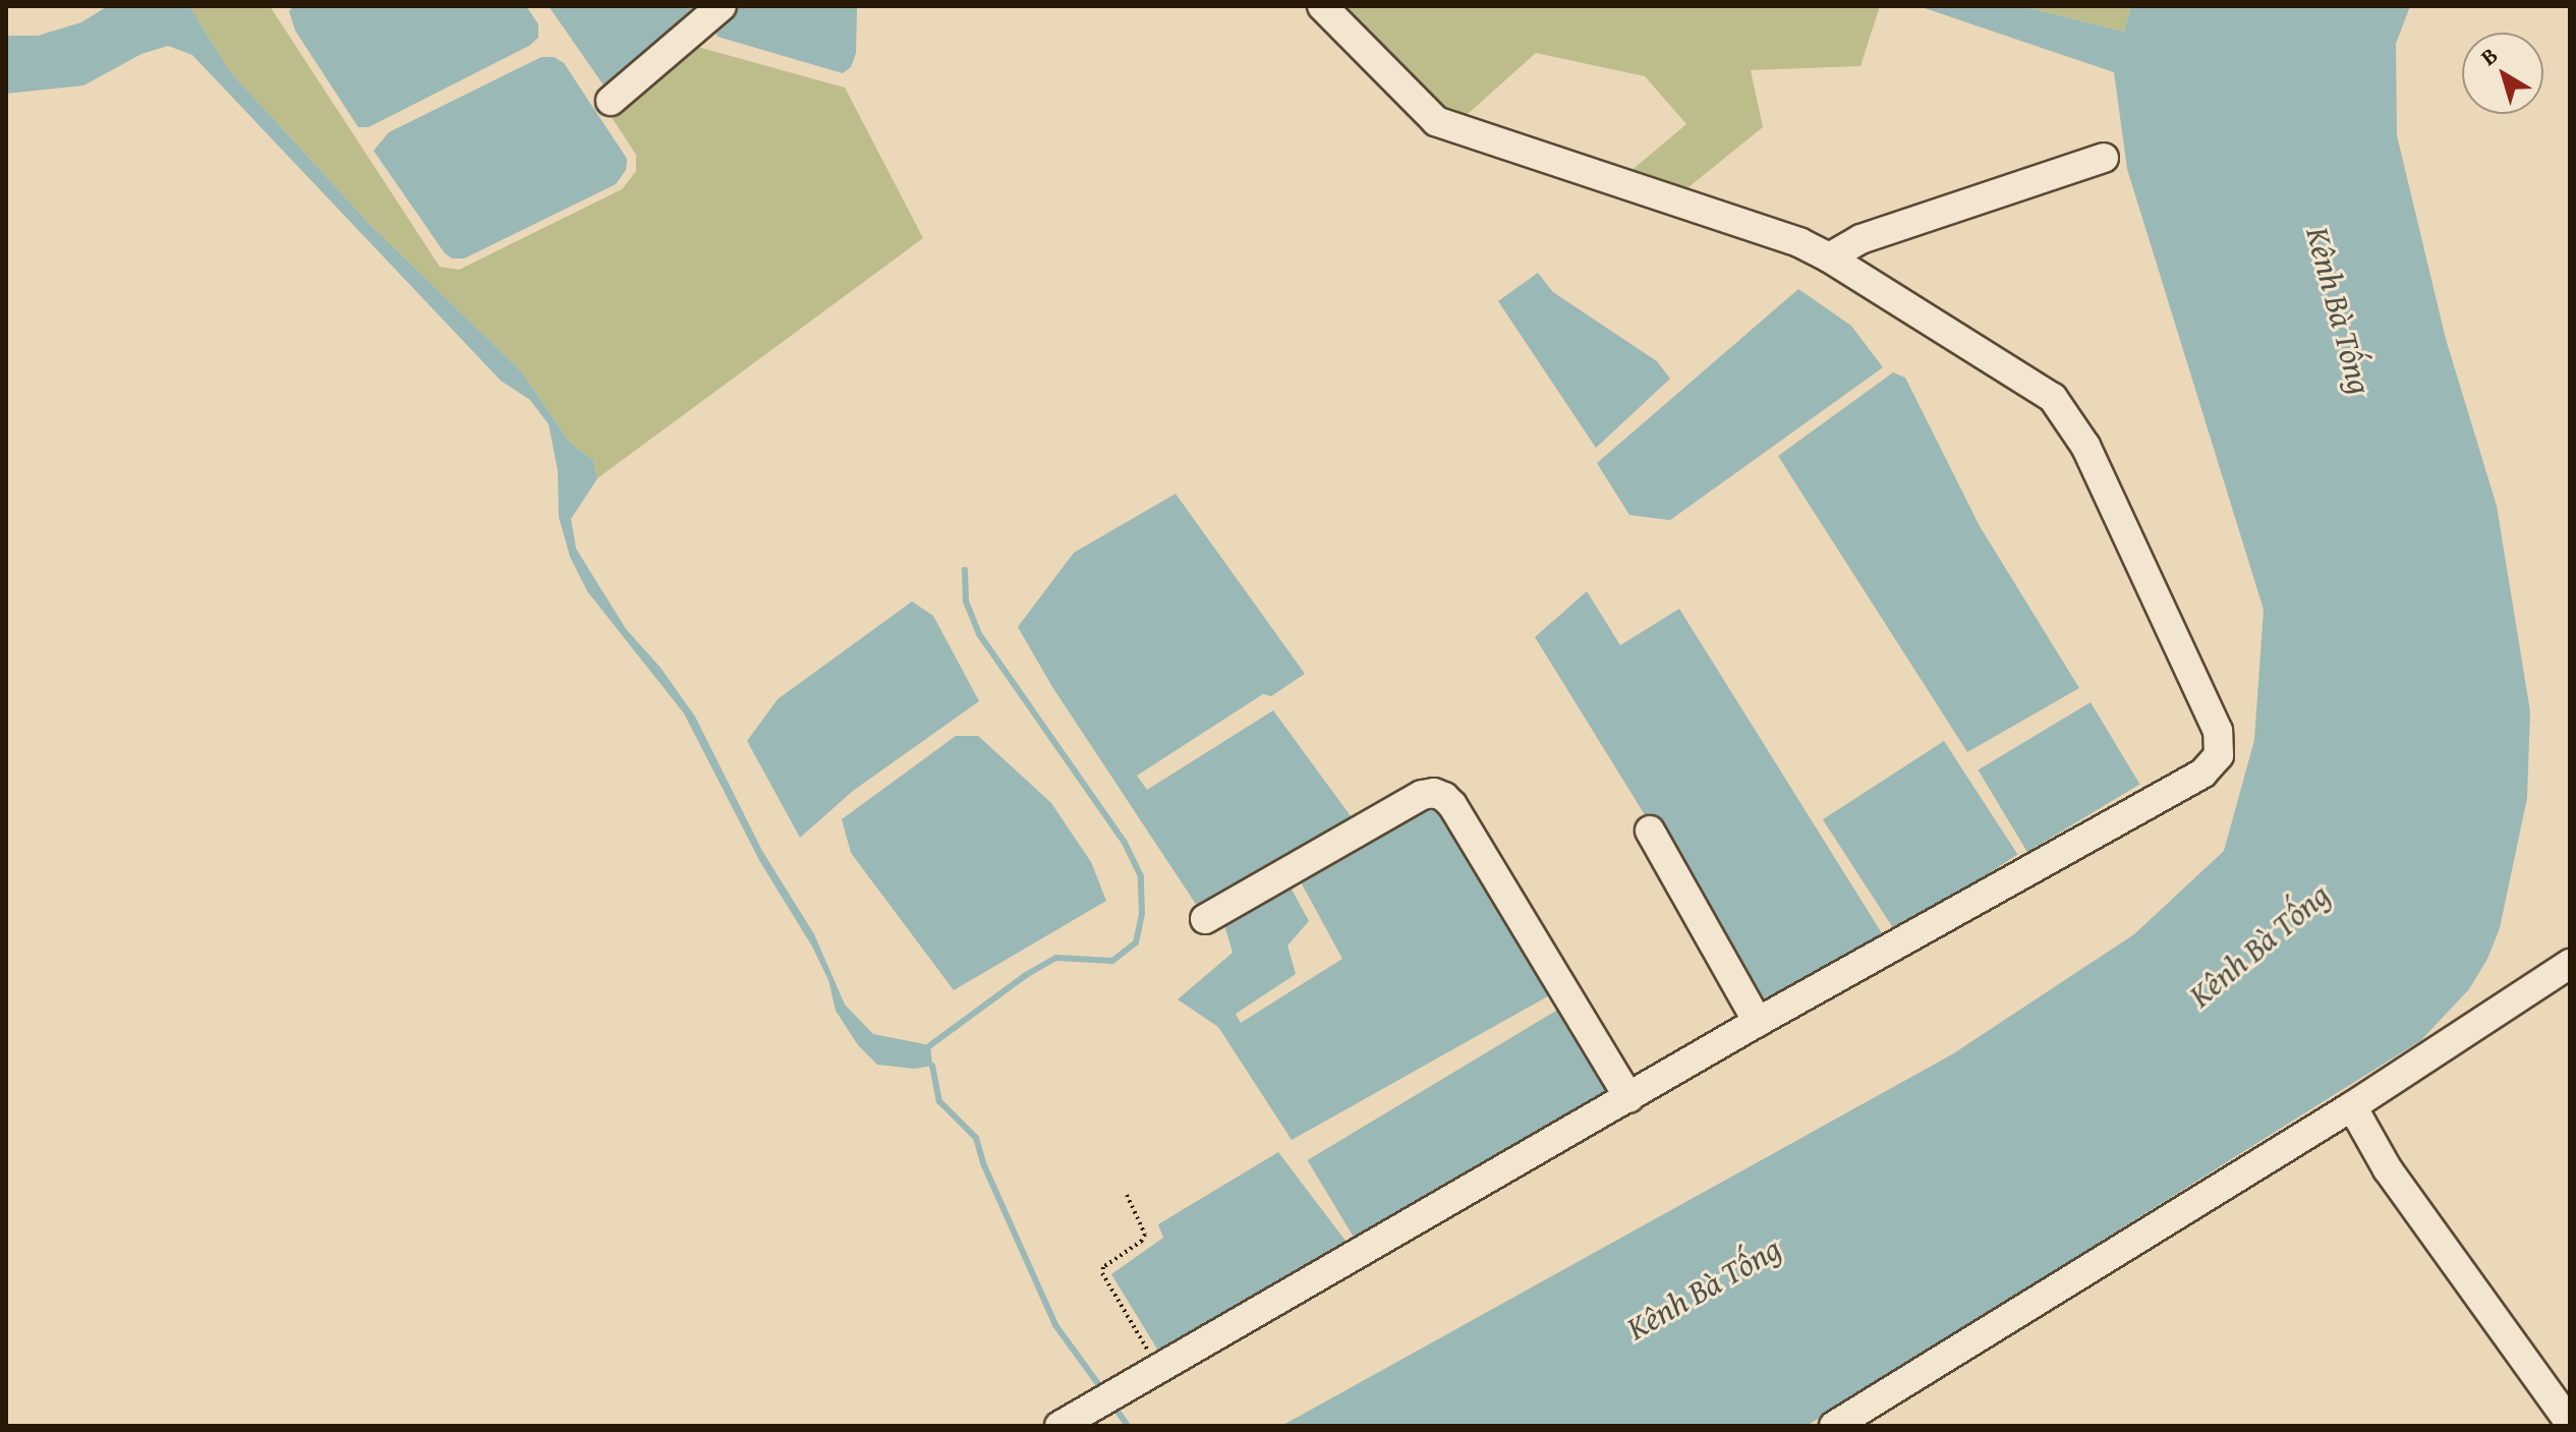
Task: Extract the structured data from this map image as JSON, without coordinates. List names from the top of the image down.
{
  "water": ["Kênh Bà Tống"],
  "north": "top left"
}
